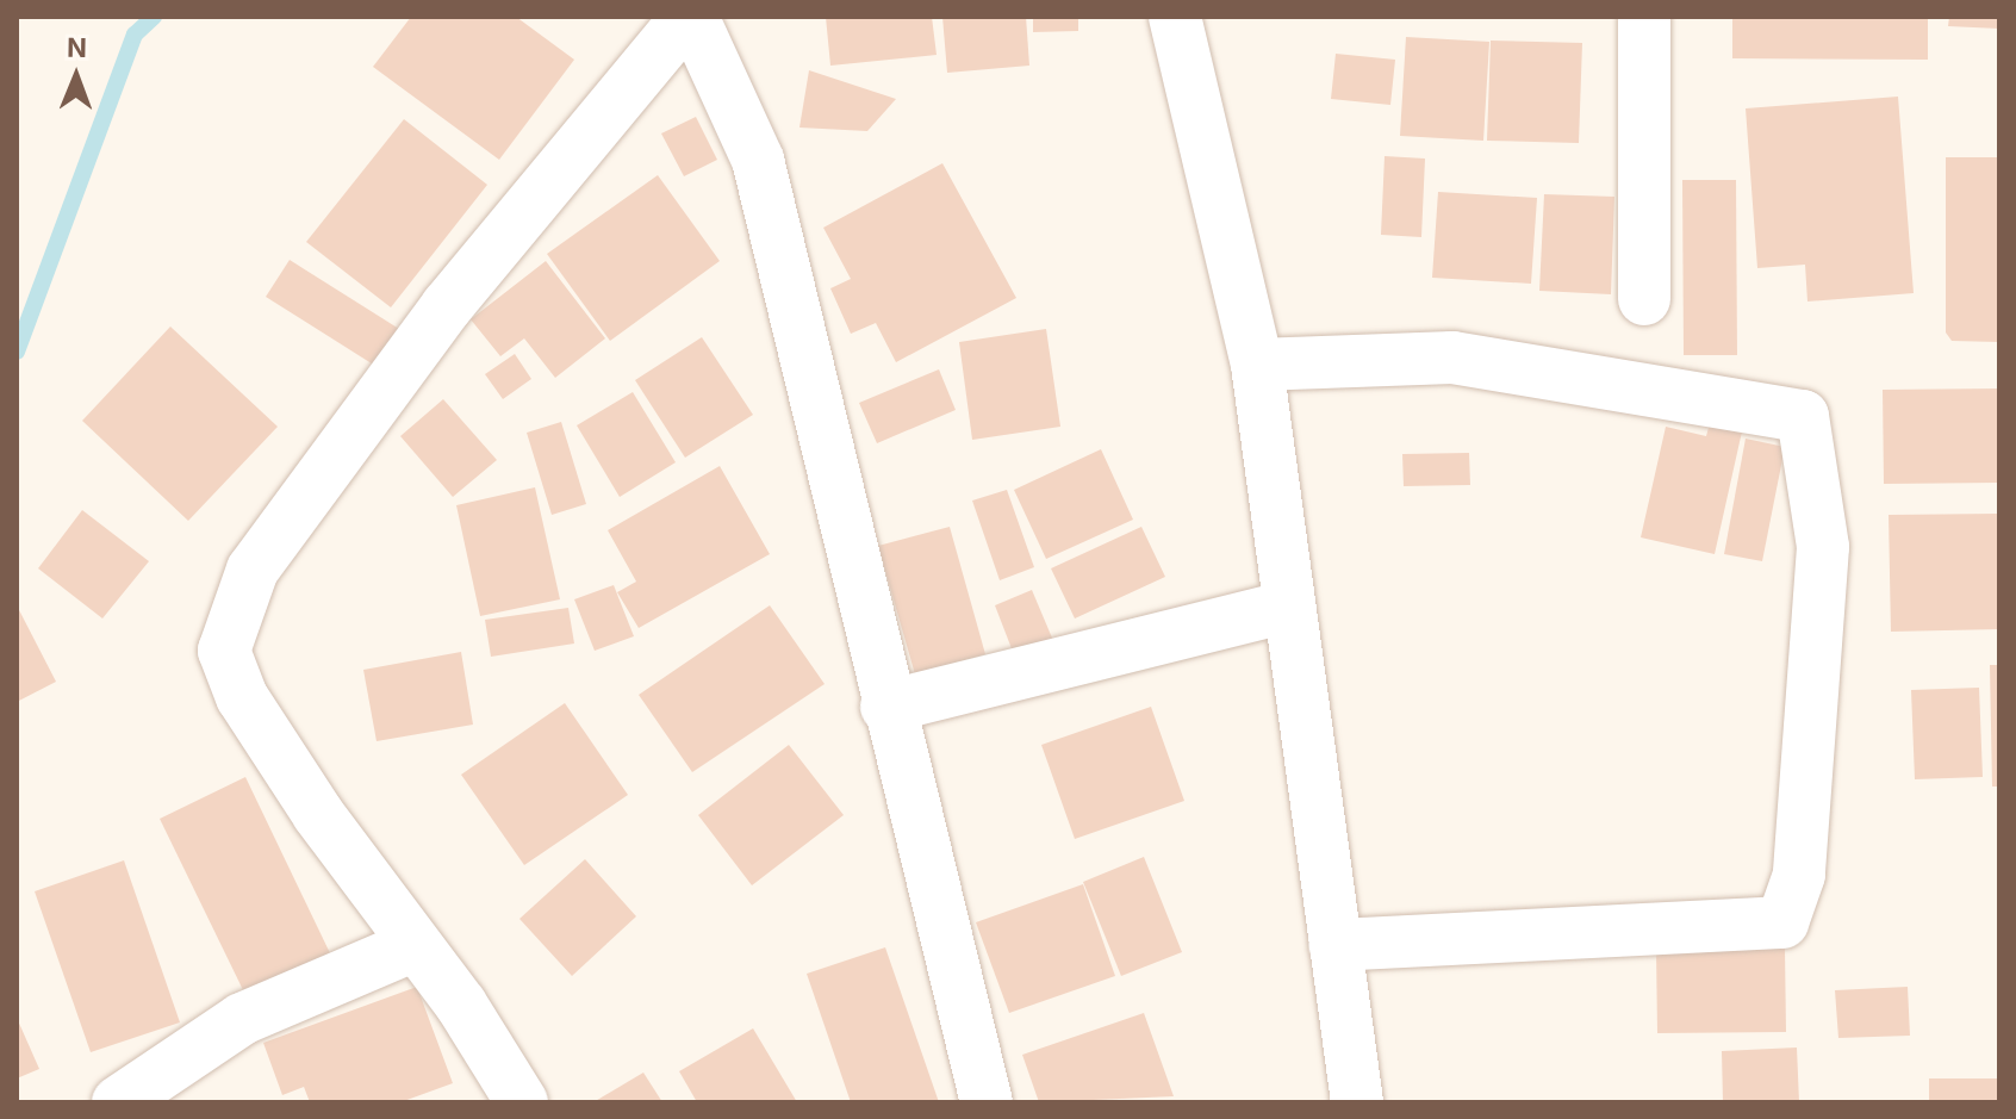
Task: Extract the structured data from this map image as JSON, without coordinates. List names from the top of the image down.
{
  "north": "top"
}
